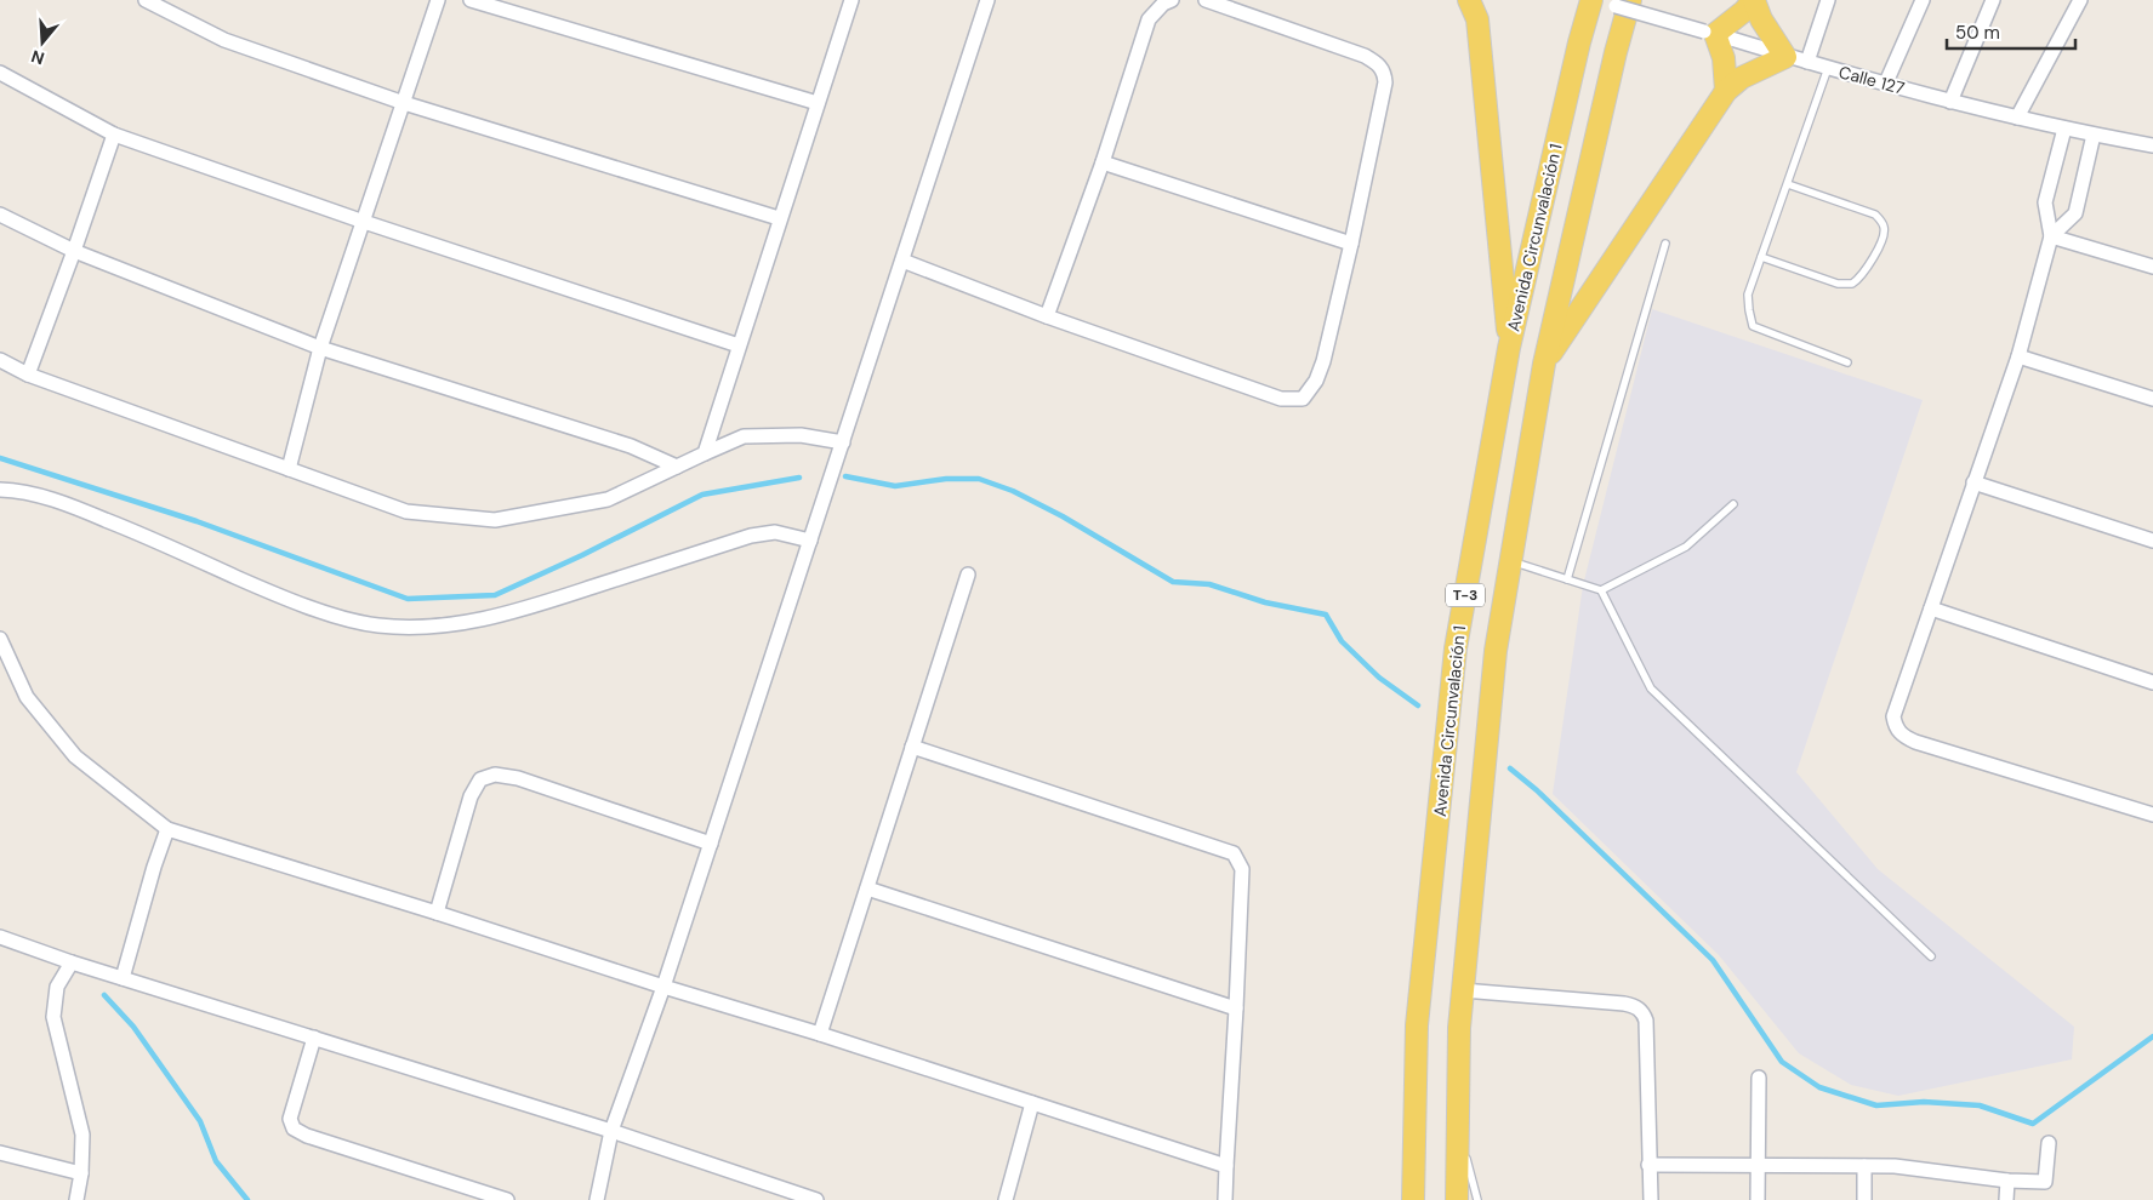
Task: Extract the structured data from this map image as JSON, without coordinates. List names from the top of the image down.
{
  "streets": {
    "main road": ["Avenida Circunvalación 1", "T-3"],
    "street": ["Calle 127"]
  },
  "crossings": [
    ["Calle 127", "Avenida Circunvalación 1"]
  ],
  "scale_bar": "50 m",
  "north": "bottom"
}
